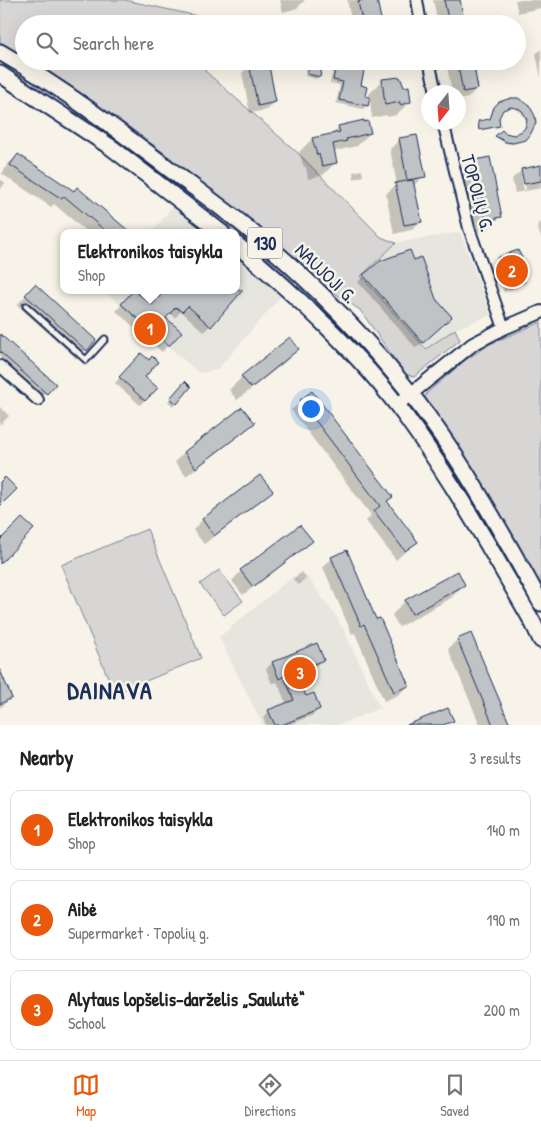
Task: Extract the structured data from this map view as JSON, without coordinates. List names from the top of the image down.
{
  "streets": {
    "main road": ["130", "NAUJOJI G."],
    "street": ["TOPOLIŲ G."]
  },
  "districts": ["DAINAVA"],
  "north": "bottom",
  "page": {
    "search": "Search here",
    "popup": ["Elektronikos taisykla", "Shop"],
    "pins": ["2", "1", "3"],
    "heading": ["Nearby", "3 results"],
    "list": [
      {
        "mark": "1",
        "name": "Elektronikos taisykla",
        "note": "Shop",
        "value": "140 m"
      },
      {
        "mark": "2",
        "name": "Aibė",
        "note": "Supermarket · Topolių g.",
        "value": "190 m"
      },
      {
        "mark": "3",
        "name": "Alytaus lopšelis-darželis „Saulutė“",
        "note": "School",
        "value": "200 m"
      }
    ],
    "nav": ["Map", "Directions", "Saved"]
  }
}
